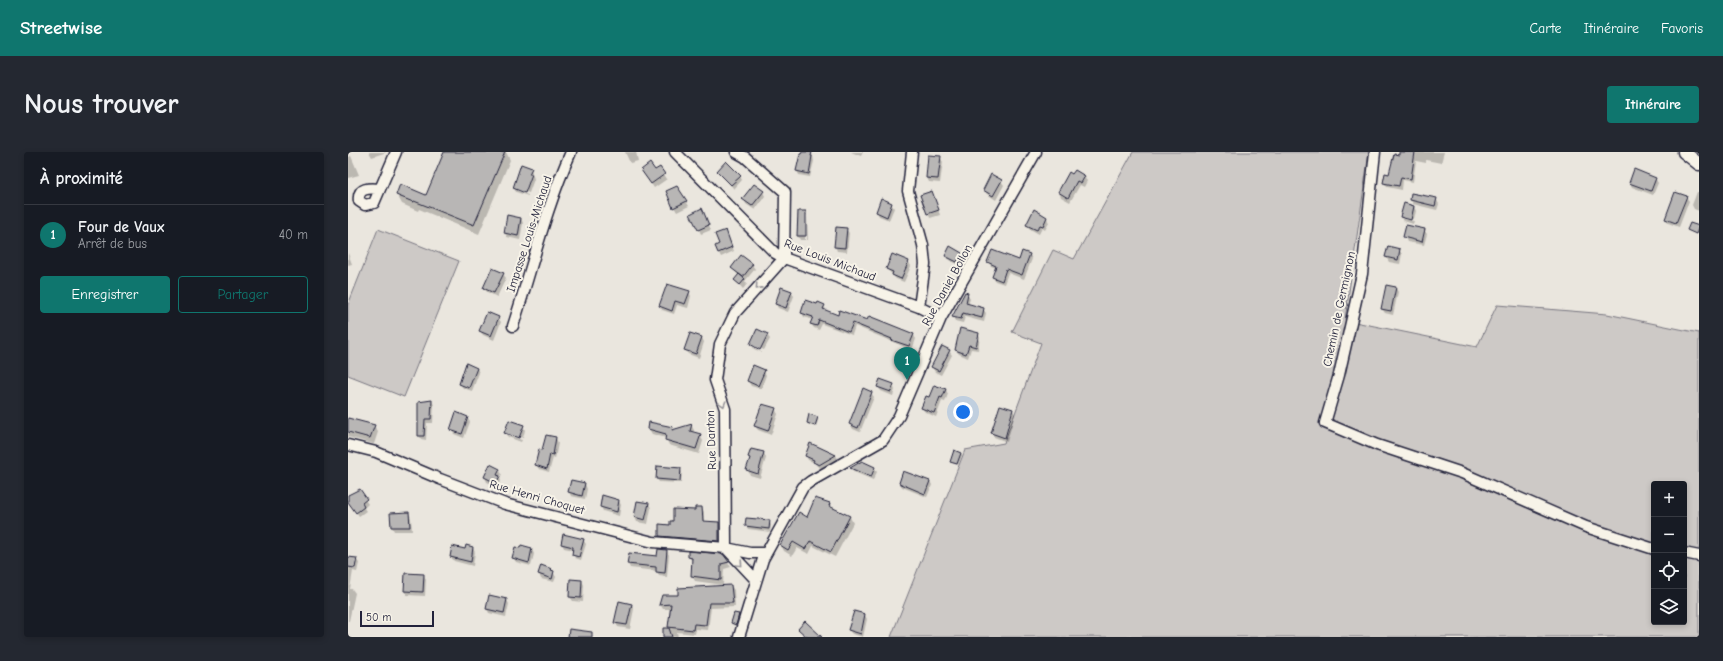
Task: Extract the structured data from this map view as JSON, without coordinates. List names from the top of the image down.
{
  "streets": {
    "street": [
      "Impasse Louis-Michaud",
      "Rue Louis Michaud",
      "Rue Daniel Bollon",
      "Chemin de Germignon",
      "Rue Danton",
      "Rue Henri Choquet"
    ]
  },
  "crossings": [
    ["Rue Louis Michaud", "Rue Daniel Bollon"],
    ["Rue Louis Michaud", "Rue Danton"],
    ["Rue Daniel Bollon", "Rue Henri Choquet"],
    ["Rue Danton", "Rue Henri Choquet"]
  ],
  "one_way": ["Rue Danton"],
  "scale_bar": "50 m",
  "page": {
    "header": "Streetwise",
    "nav": ["Carte", "Itinéraire", "Favoris"],
    "buttons": [
      "Itinéraire",
      ["Enregistrer", "Partager"]
    ],
    "title": "Nous trouver",
    "heading": "À proximité",
    "list": [
      {
        "mark": "1",
        "name": "Four de Vaux",
        "note": "Arrêt de bus",
        "value": "40 m"
      }
    ],
    "pins": "1",
    "map_buttons": ["+", "−"],
    "scale": "50 m"
  }
}
